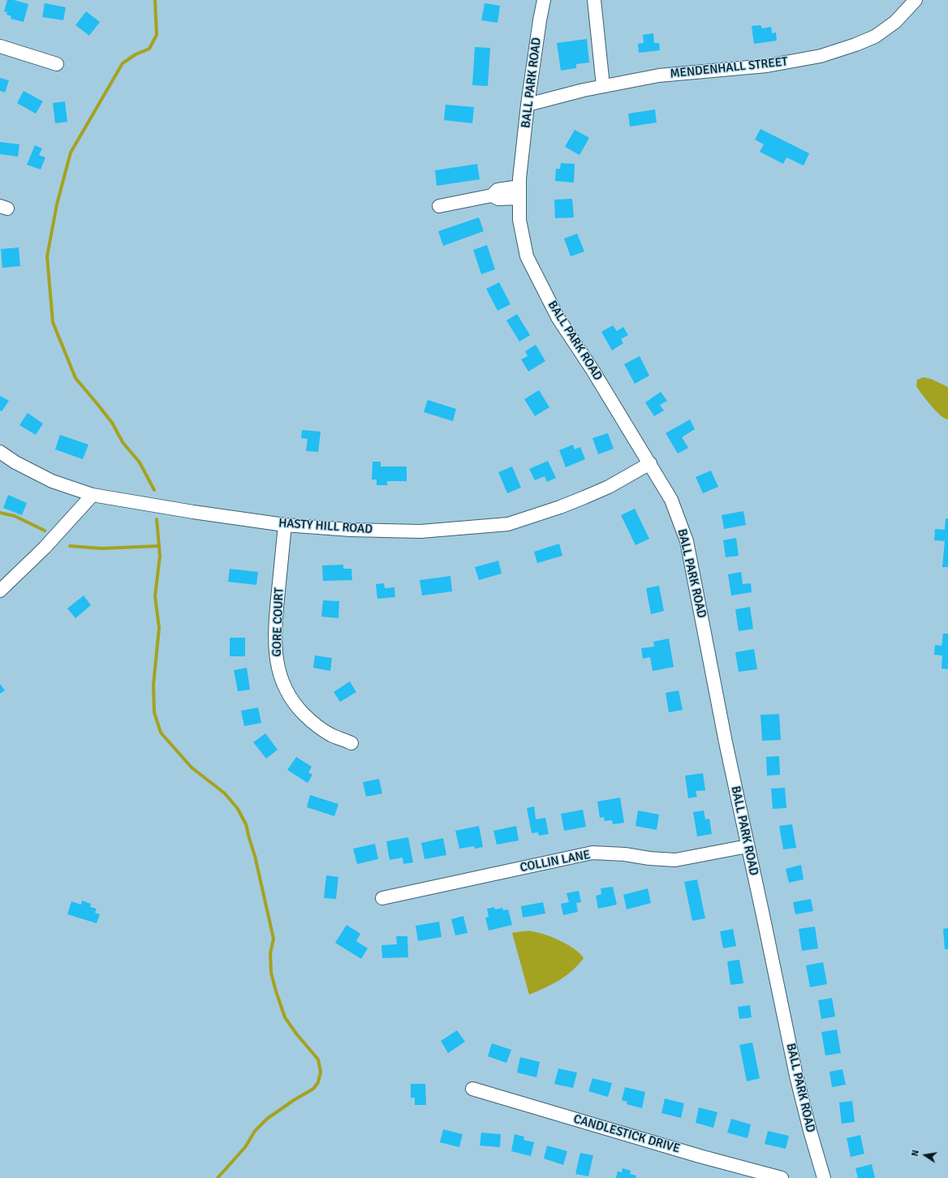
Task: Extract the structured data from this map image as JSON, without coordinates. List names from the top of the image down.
{
  "streets": {
    "street": [
      "MENDENHALL STREET",
      "BALL PARK ROAD",
      "HASTY HILL ROAD",
      "GORE COURT",
      "COLLIN LANE",
      "CANDLESTICK DRIVE"
    ]
  },
  "crossings": [
    ["MENDENHALL STREET", "BALL PARK ROAD"],
    ["BALL PARK ROAD", "HASTY HILL ROAD"],
    ["BALL PARK ROAD", "COLLIN LANE"],
    ["HASTY HILL ROAD", "GORE COURT"]
  ],
  "north": "left"
}
